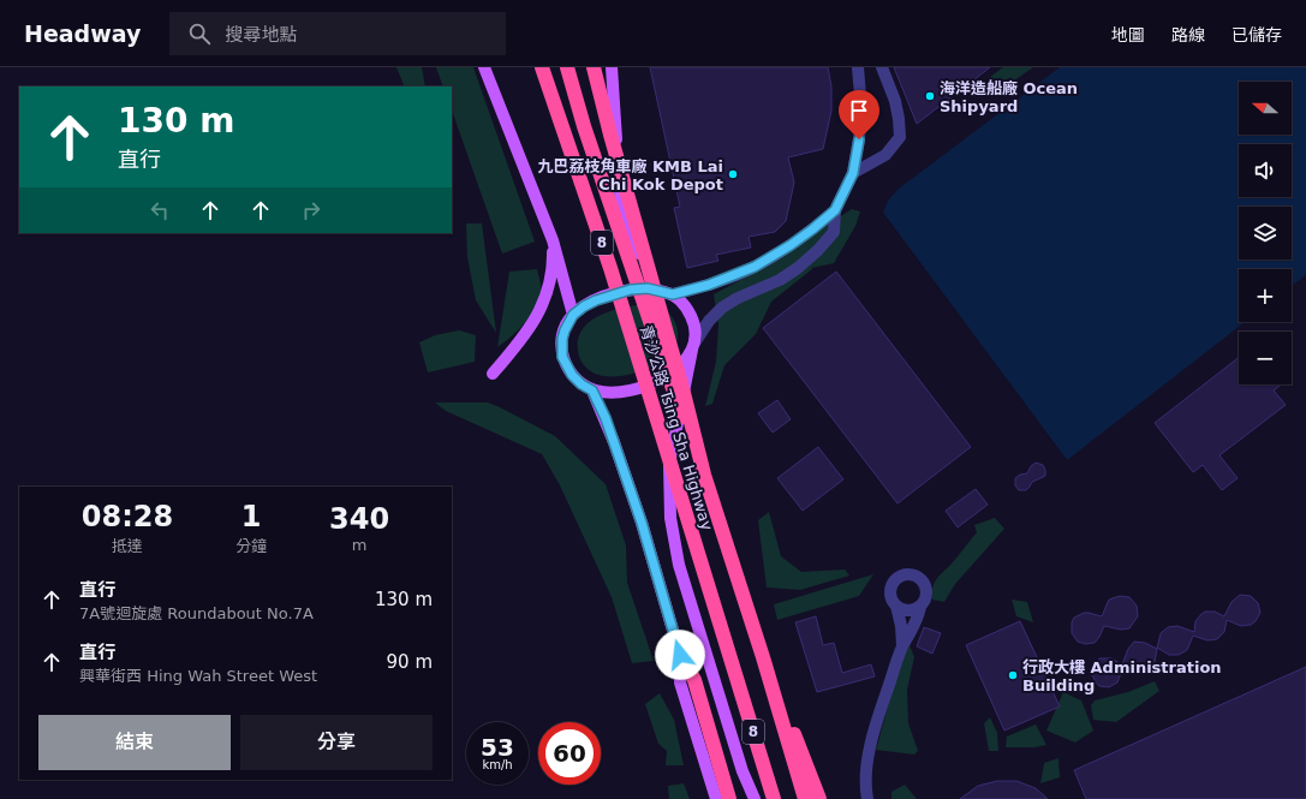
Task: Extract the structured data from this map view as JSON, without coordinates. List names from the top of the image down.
{
  "streets": {
    "highway": ["8", "青沙公路 Tsing Sha Highway"]
  },
  "places": ["海洋造船廠 Ocean Shipyard", "九巴荔枝角車廠 KMB Lai Chi Kok Depot", "行政大樓 Administration Building"],
  "north": "left",
  "page": {
    "header": "Headway",
    "search": "搜尋地點",
    "nav": ["地圖", "路線", "已儲存"],
    "map_buttons": ["+", "−"],
    "turn": ["130 m", "直行"],
    "eta": [
      "08:28",
      "抵達",
      "1",
      "分鐘",
      "340",
      "m"
    ],
    "list": [
      {
        "name": "直行",
        "note": "7A號迴旋處 Roundabout No.7A",
        "value": "130 m"
      },
      {
        "name": "直行",
        "note": "興華街西 Hing Wah Street West",
        "value": "90 m"
      }
    ],
    "buttons": ["結束", "分享"],
    "speed": "53 km/h",
    "limit": "60"
  }
}
